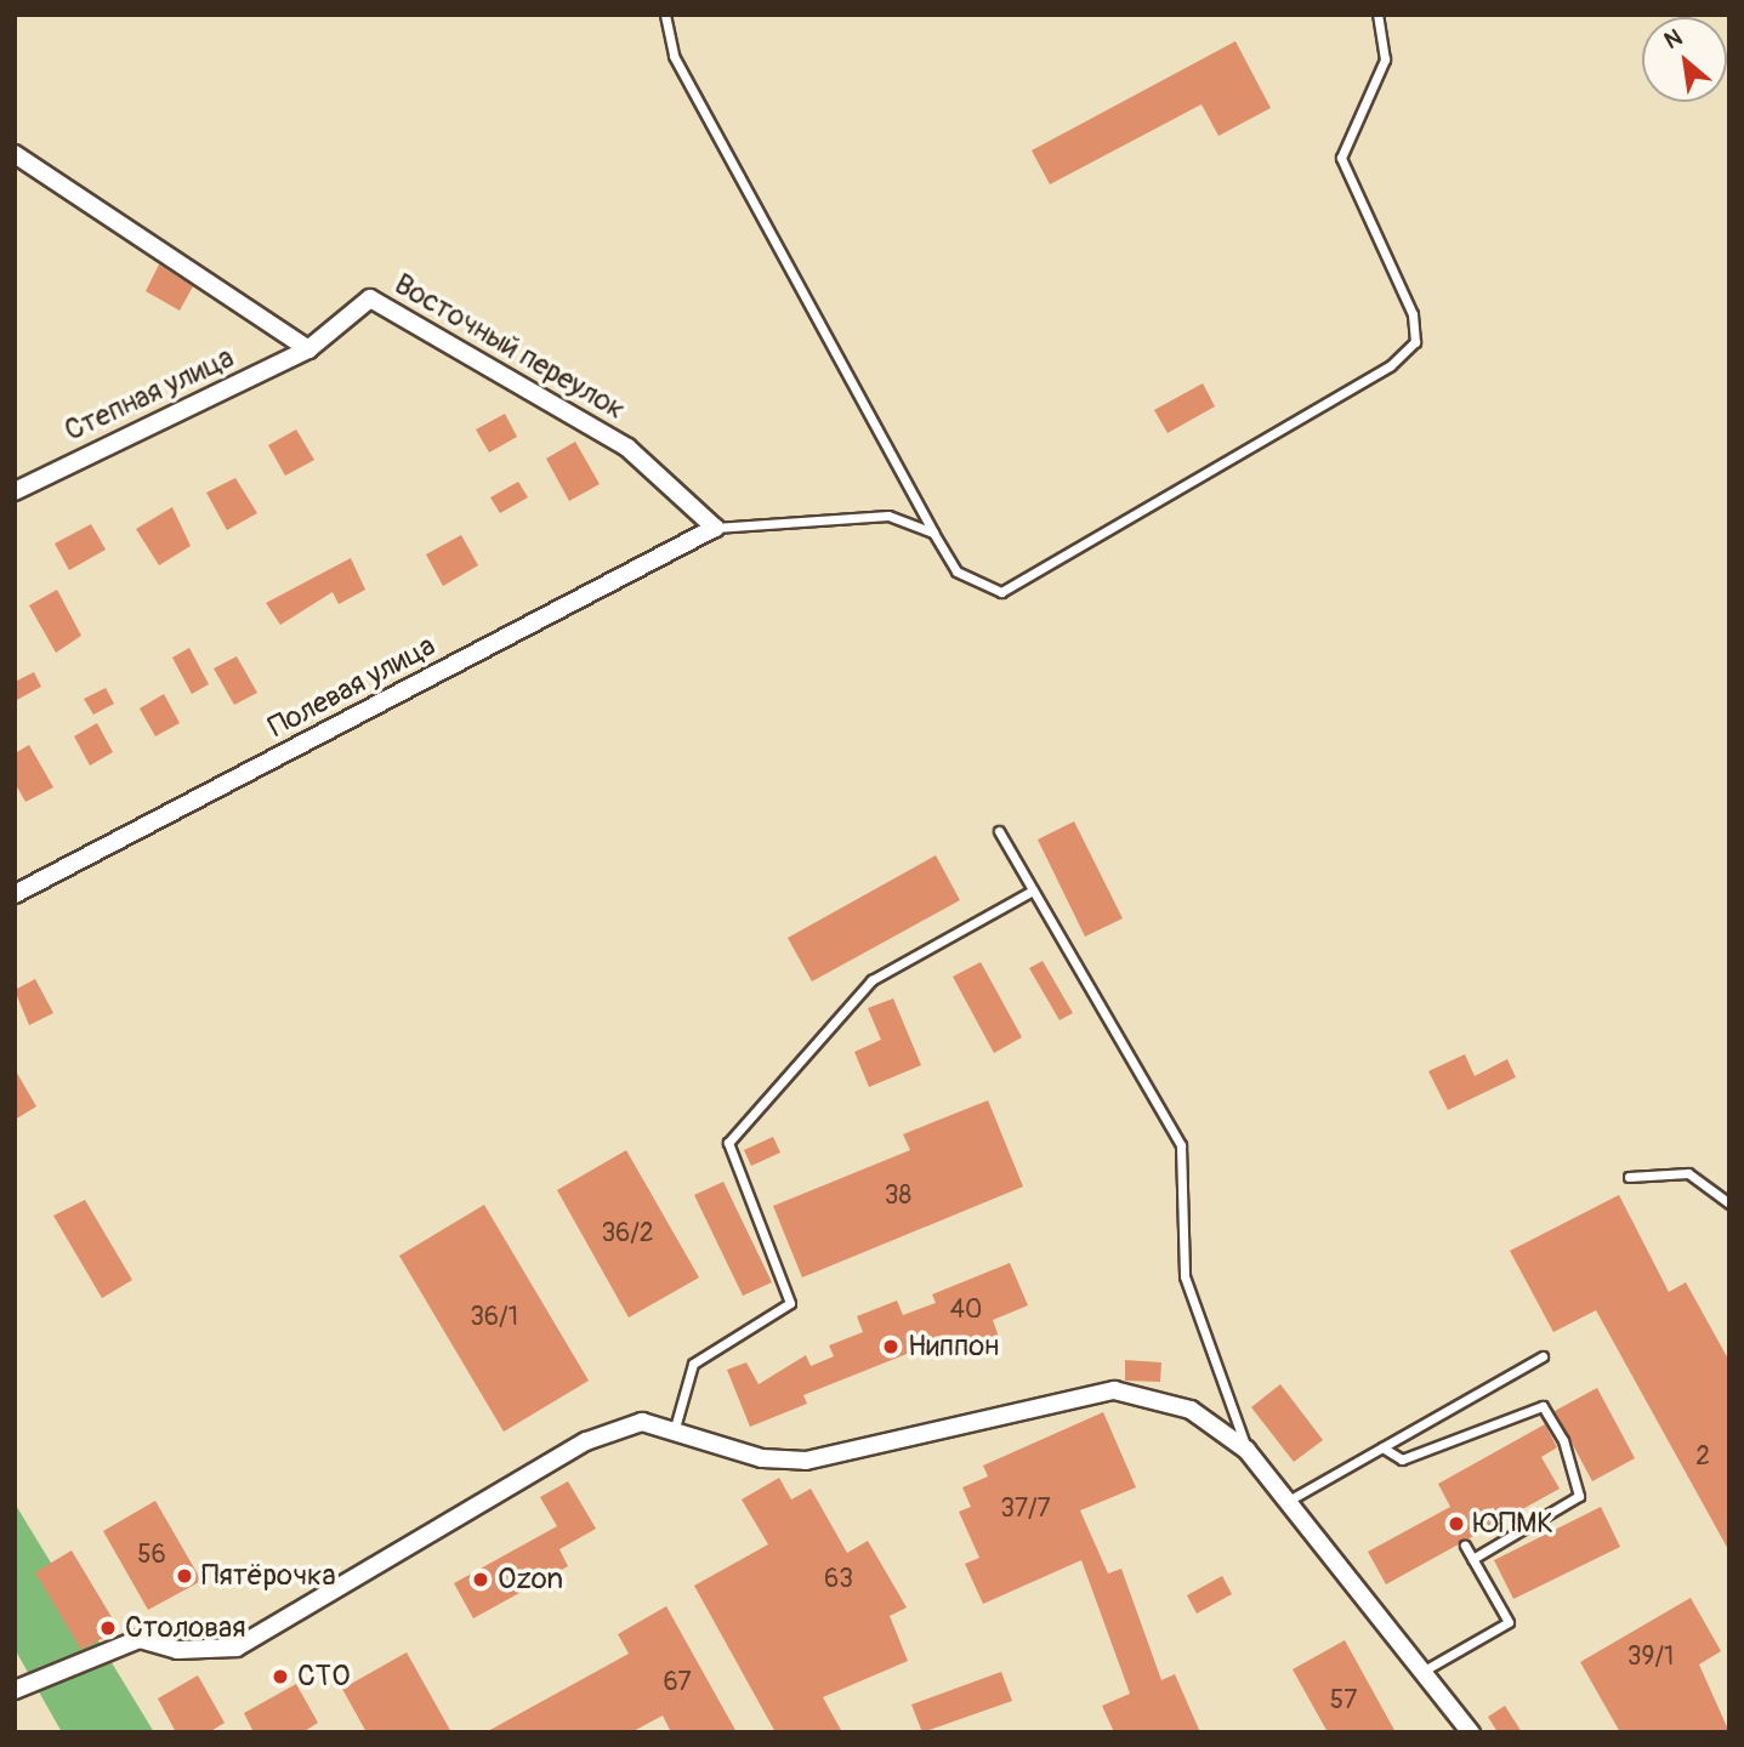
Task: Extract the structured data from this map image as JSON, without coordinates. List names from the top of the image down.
{
  "streets": {
    "street": ["Восточный переулок", "Степная улица", "Полевая улица"]
  },
  "crossings": [
    ["Восточный переулок", "Степная улица"],
    ["Восточный переулок", "Полевая улица"]
  ],
  "places": [
    "Ниппон",
    "ЮПМК",
    "Пятёрочка",
    "Ozon",
    "Столовая",
    "СТО"
  ],
  "house_numbers": [
    "38",
    "36/2",
    "40",
    "36/1",
    "2",
    "37/7",
    "56",
    "63",
    "39/1",
    "67",
    "57"
  ],
  "north": "top left"
}
